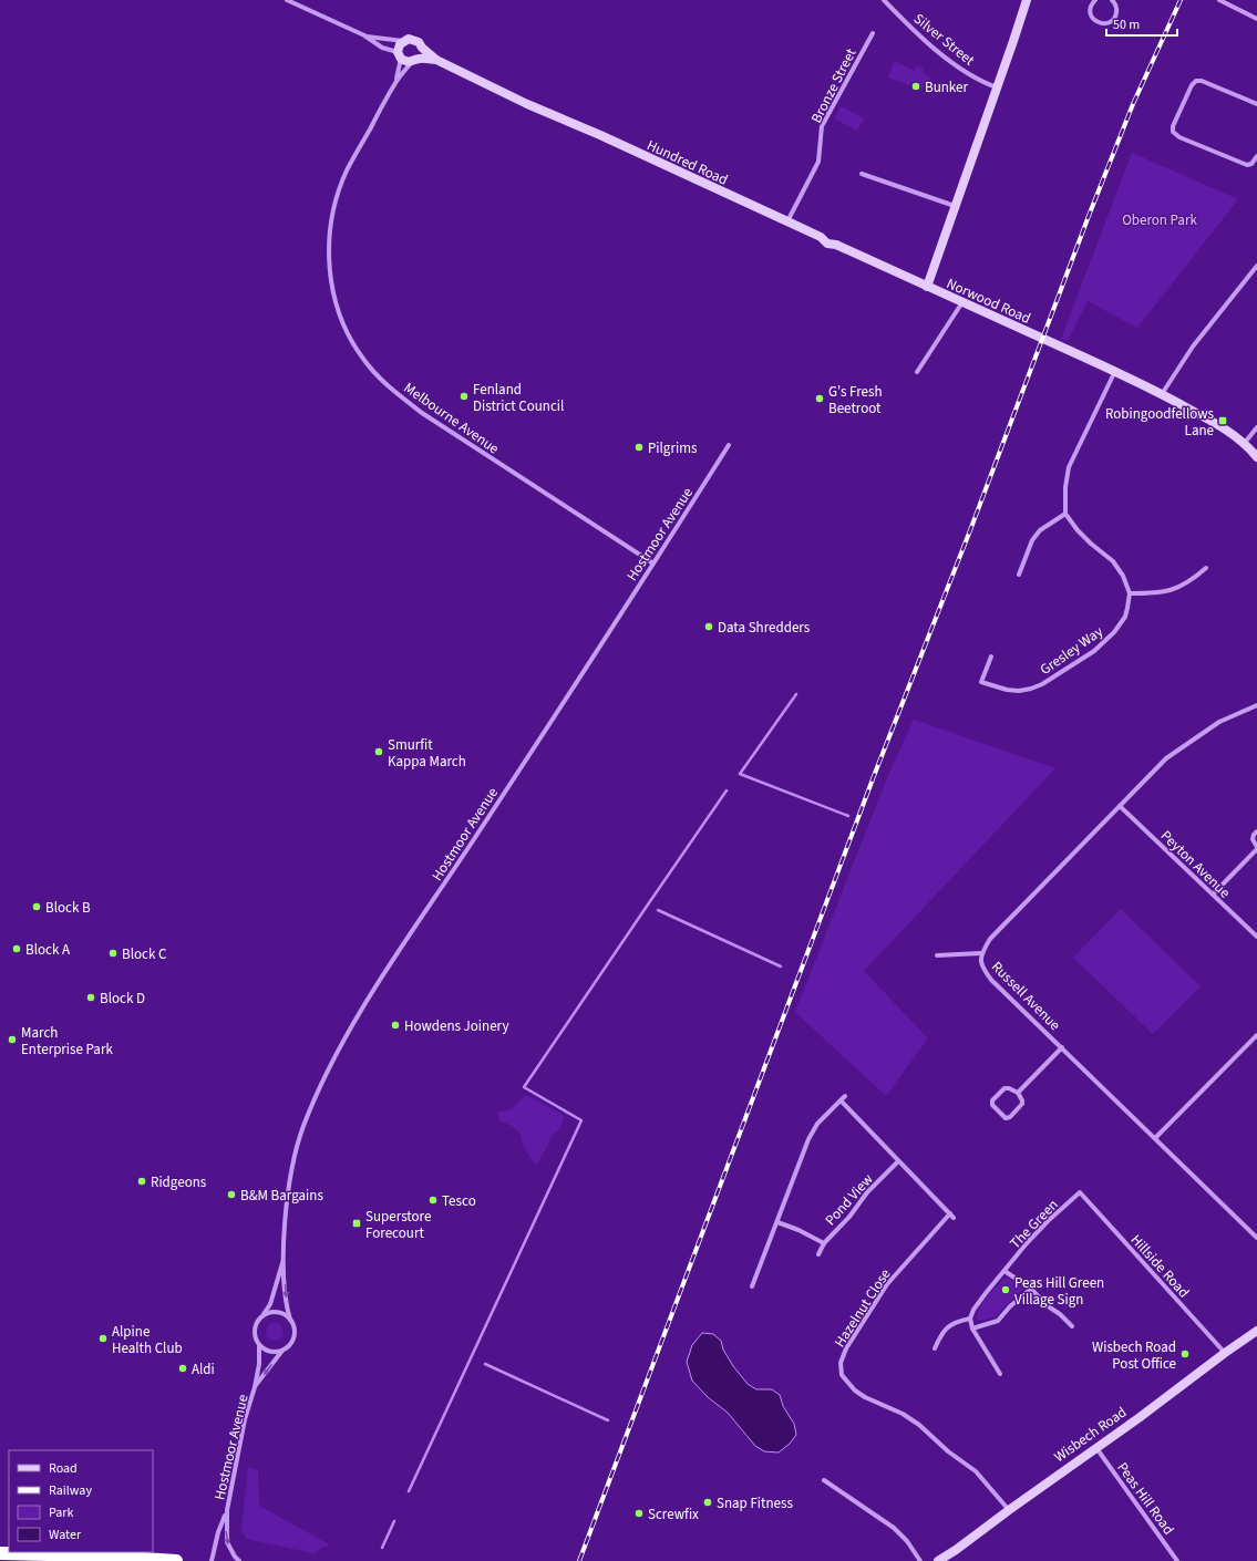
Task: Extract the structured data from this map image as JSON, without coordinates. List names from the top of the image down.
{
  "streets": {
    "street": [
      "Silver Street",
      "Bronze Street",
      "Hundred Road",
      "Norwood Road",
      "Melbourne Avenue",
      "Hostmoor Avenue",
      "Gresley Way",
      "Peyton Avenue",
      "Russell Avenue",
      "Pond View",
      "The Green",
      "Hillside Road",
      "Hazelnut Close",
      "Wisbech Road",
      "Peas Hill Road"
    ]
  },
  "crossings": [
    ["Silver Street", "Norwood Road"],
    ["Bronze Street", "Hundred Road"],
    ["Hundred Road", "Norwood Road"],
    ["Hundred Road", "Melbourne Avenue"],
    ["Melbourne Avenue", "Hostmoor Avenue"],
    ["Peyton Avenue", "Russell Avenue"],
    ["Pond View", "Hazelnut Close"],
    ["The Green", "Hillside Road"],
    ["Hillside Road", "Wisbech Road"],
    ["Hazelnut Close", "Wisbech Road"],
    ["Wisbech Road", "Peas Hill Road"]
  ],
  "parks": ["Oberon Park"],
  "places": {
    "other": [
      "Bunker",
      "Fenland District Council",
      "G's Fresh Beetroot",
      "Pilgrims",
      "Data Shredders",
      "Smurfit Kappa March",
      "Block B",
      "Block A",
      "Block C",
      "Block D",
      "Howdens Joinery",
      "March Enterprise Park",
      "Ridgeons",
      "B&M Bargains",
      "Tesco",
      "Peas Hill Green Village Sign",
      "Alpine Health Club",
      "Wisbech Road Post Office",
      "Aldi",
      "Snap Fitness",
      "Screwfix"
    ],
    "transit": ["Robingoodfellows Lane", "Superstore Forecourt"]
  },
  "legend": [
    "Road",
    "Railway",
    "Park",
    "Water"
  ],
  "scale_bar": "50 m"
}
